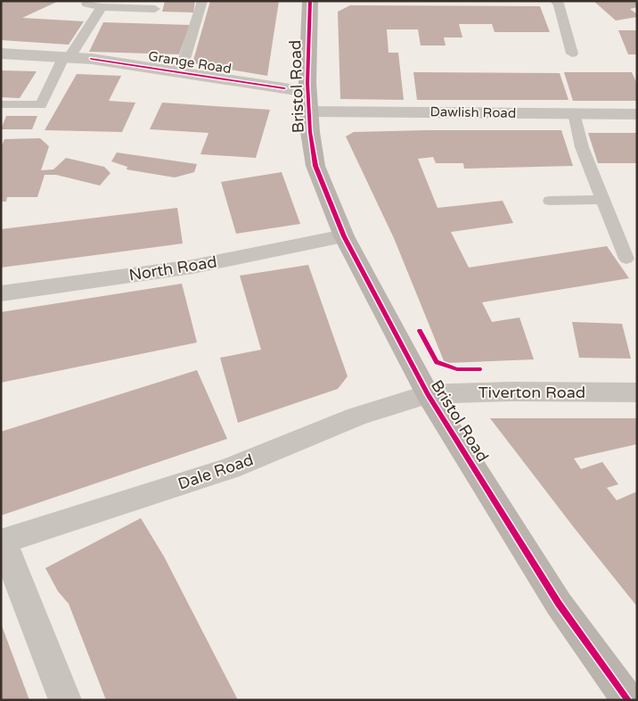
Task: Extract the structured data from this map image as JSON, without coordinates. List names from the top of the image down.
{
  "streets": {
    "main road": ["Bristol Road"],
    "street": [
      "Grange Road",
      "Dawlish Road",
      "North Road",
      "Tiverton Road",
      "Dale Road"
    ]
  },
  "crossings": [
    ["Grange Road", "Bristol Road"],
    ["Bristol Road", "Dawlish Road"],
    ["Bristol Road", "North Road"],
    ["Bristol Road", "Tiverton Road"],
    ["Bristol Road", "Dale Road"],
    ["Tiverton Road", "Dale Road"]
  ]
}
